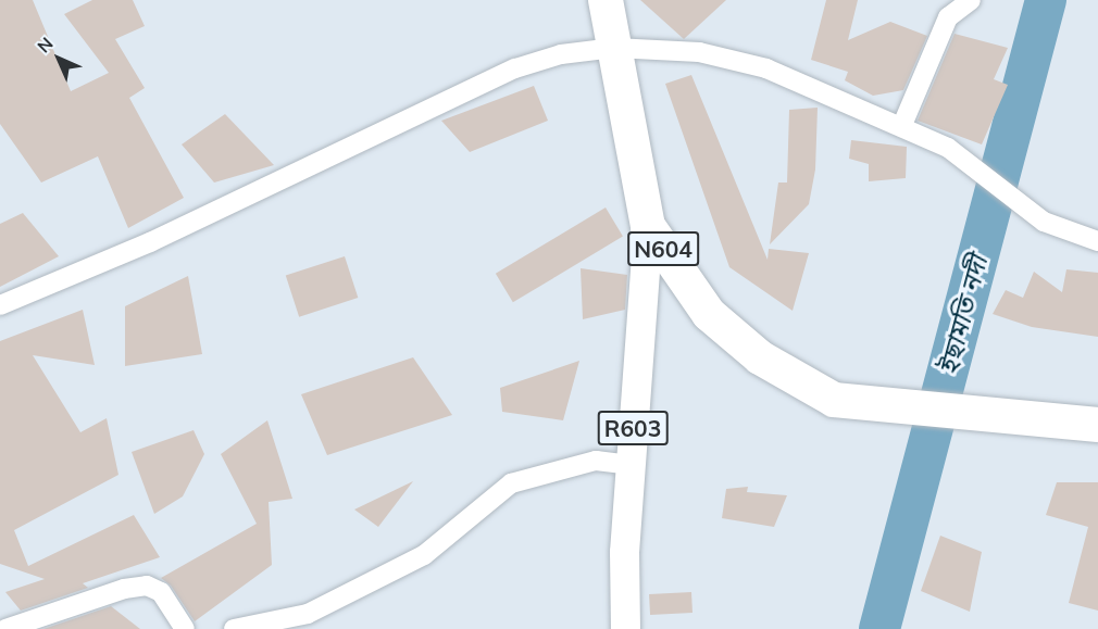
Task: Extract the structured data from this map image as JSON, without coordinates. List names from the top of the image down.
{
  "streets": {
    "highway": ["N604"],
    "main road": ["R603"]
  },
  "crossings": [
    ["N604", "R603"]
  ],
  "water": ["ইছামতি নদী"],
  "north": "top left"
}
